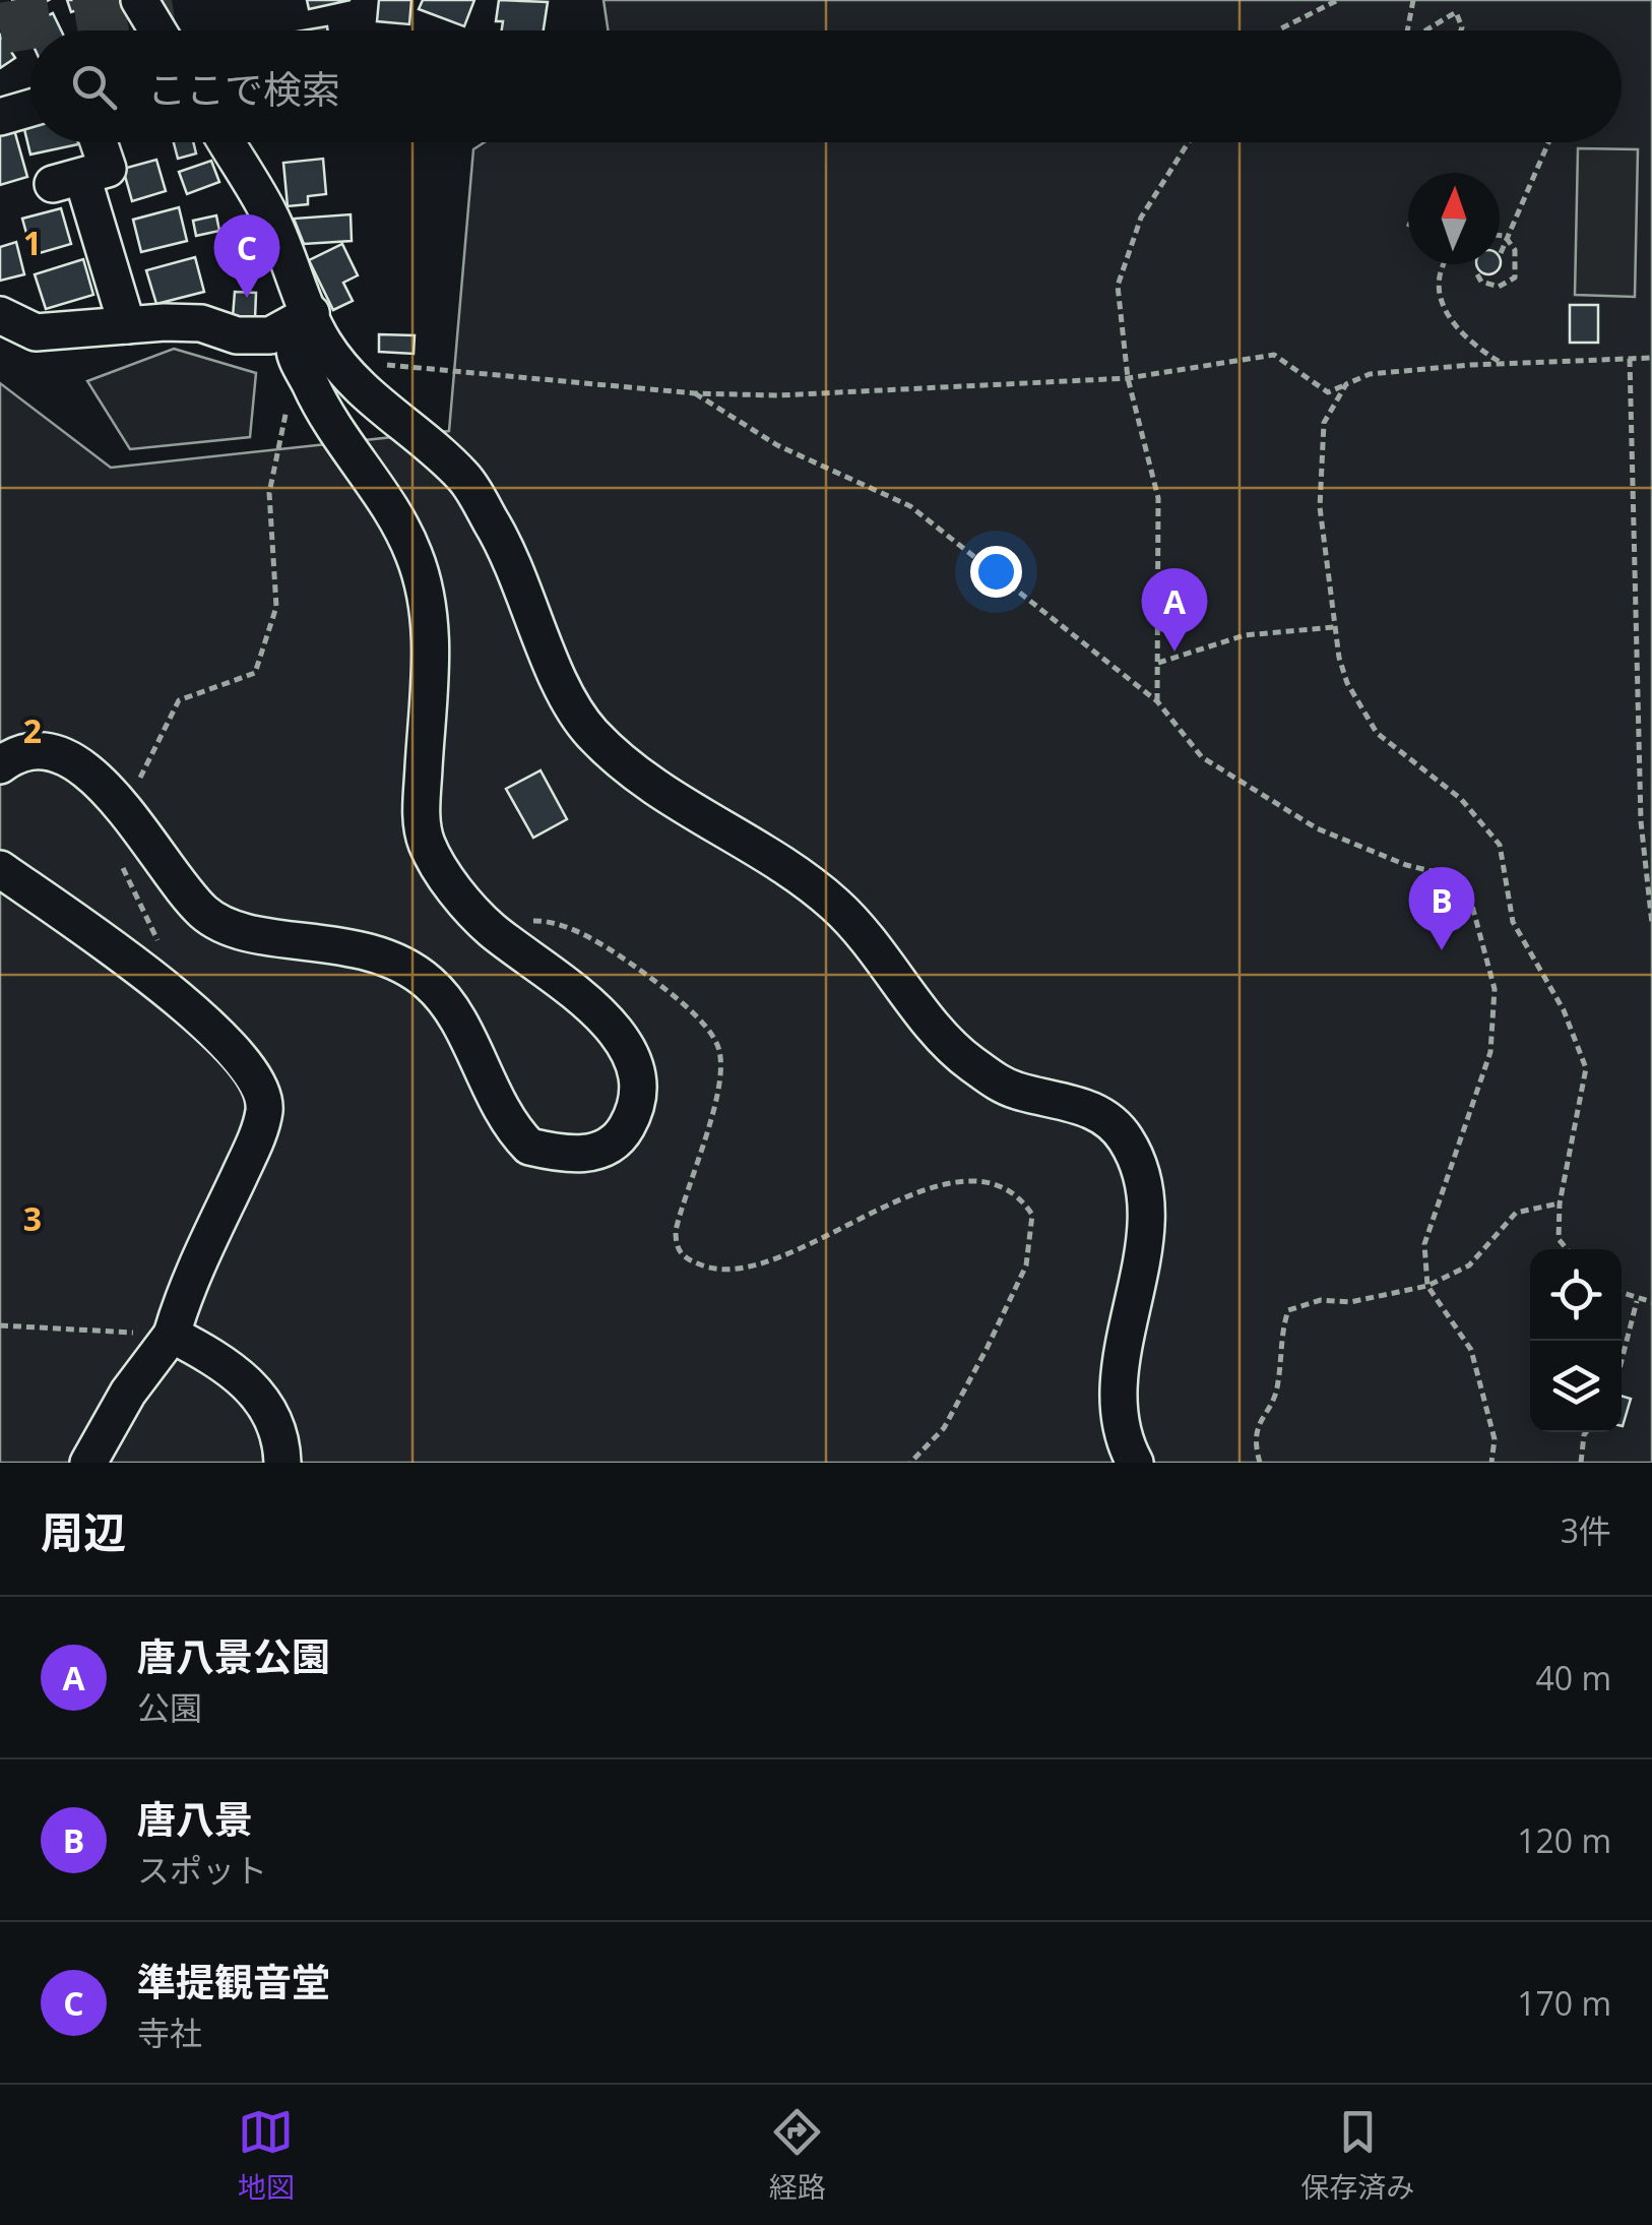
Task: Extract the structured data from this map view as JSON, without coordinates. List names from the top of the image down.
{
  "north": "top",
  "page": {
    "search": "ここで検索",
    "pins": ["C", "A", "B"],
    "heading": ["周辺", "3件"],
    "list": [
      {
        "mark": "A",
        "name": "唐八景公園",
        "note": "公園",
        "value": "40 m"
      },
      {
        "mark": "B",
        "name": "唐八景",
        "note": "スポット",
        "value": "120 m"
      },
      {
        "mark": "C",
        "name": "準提観音堂",
        "note": "寺社",
        "value": "170 m"
      }
    ],
    "nav": ["地図", "経路", "保存済み"]
  },
  "grid": {
    "rows": ["1", "2", "3"]
  }
}
